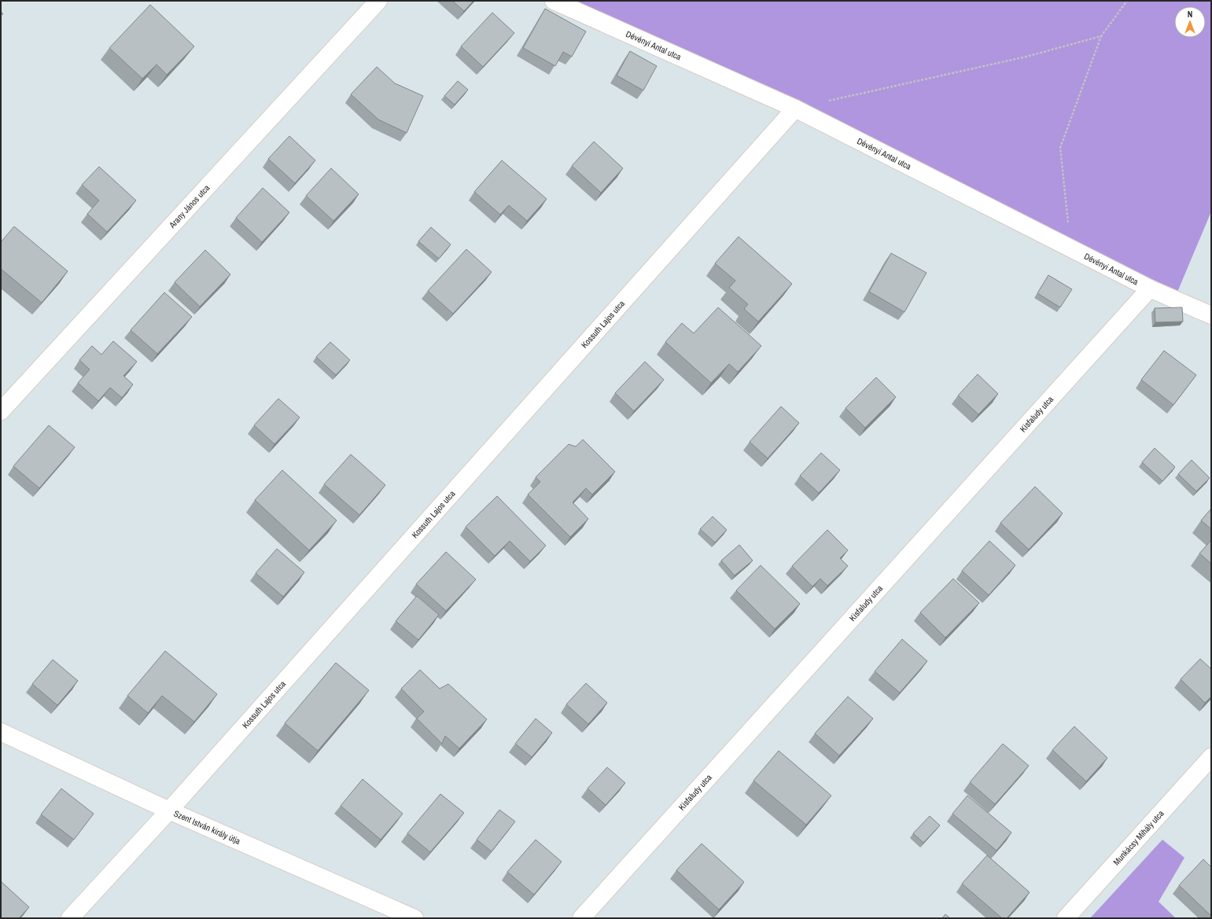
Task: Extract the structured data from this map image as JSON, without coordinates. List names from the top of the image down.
{
  "streets": {
    "street": [
      "Dévényi Antal utca",
      "Arany János utca",
      "Kossuth Lajos utca",
      "Kisfaludy utca",
      "Szent István király útja",
      "Munkácsy Mihály utca"
    ]
  },
  "crossings": [
    ["Dévényi Antal utca", "Kossuth Lajos utca"],
    ["Dévényi Antal utca", "Kisfaludy utca"],
    ["Kossuth Lajos utca", "Szent István király útja"]
  ],
  "north": "top"
}
